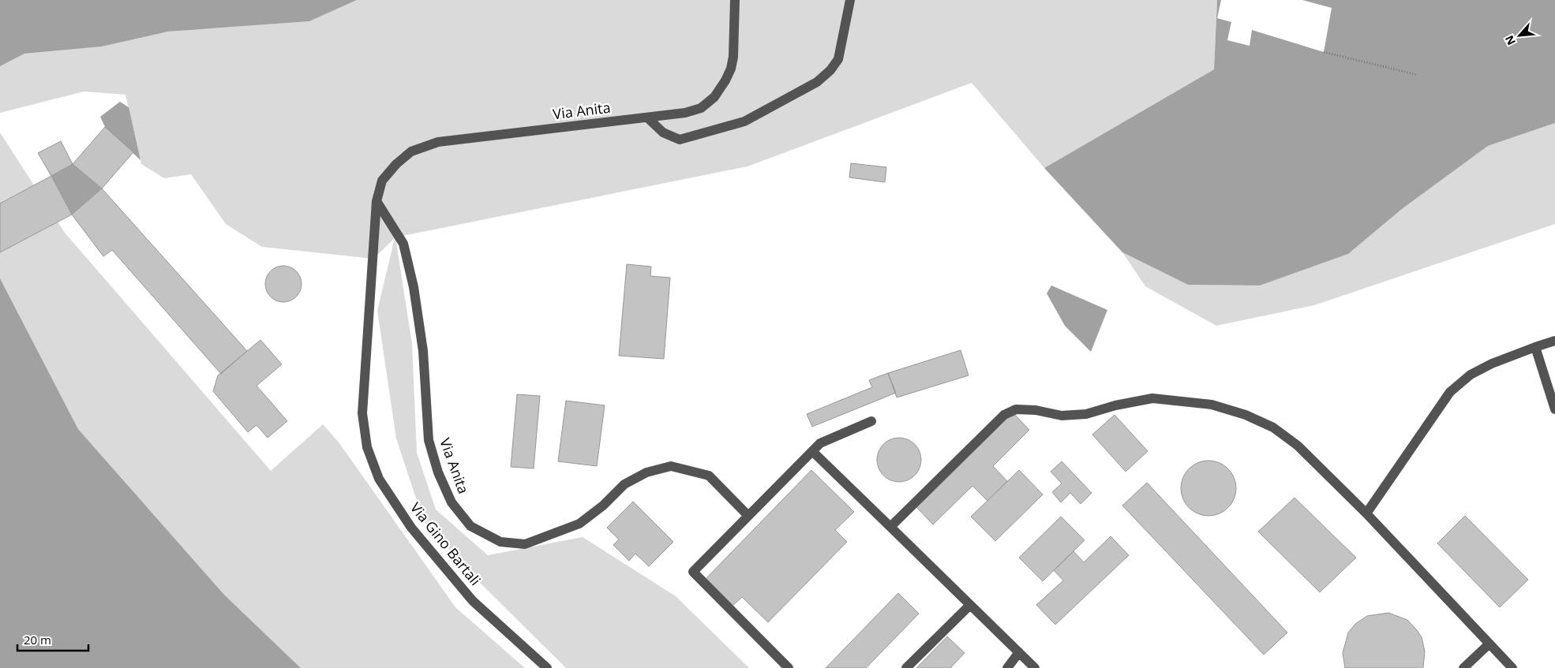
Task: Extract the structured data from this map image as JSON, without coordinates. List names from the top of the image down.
{
  "streets": {
    "street": ["Via Anita", "Via Gino Bartali"]
  },
  "crossings": [
    ["Via Anita", "Via Gino Bartali"]
  ],
  "scale_bar": "20 m",
  "north": "bottom left"
}
